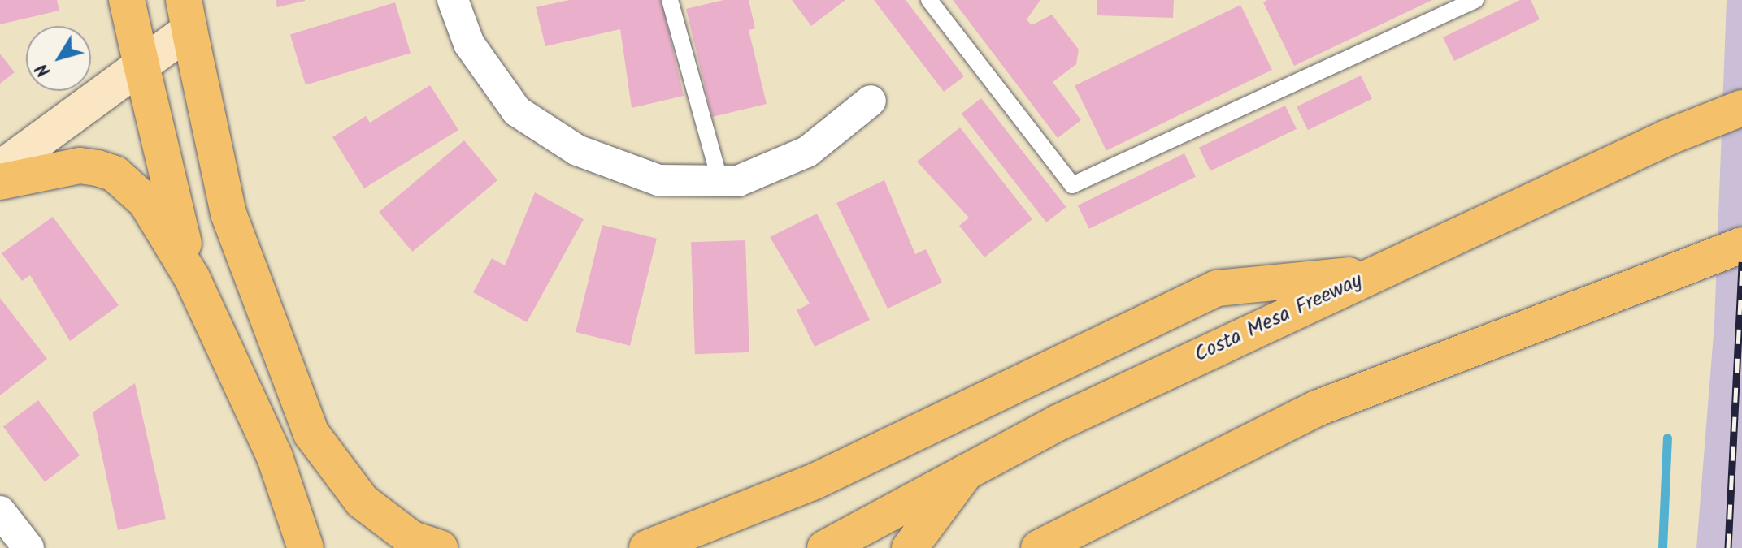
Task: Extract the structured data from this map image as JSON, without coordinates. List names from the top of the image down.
{
  "streets": {
    "main road": ["Costa Mesa Freeway"]
  },
  "north": "bottom left"
}
